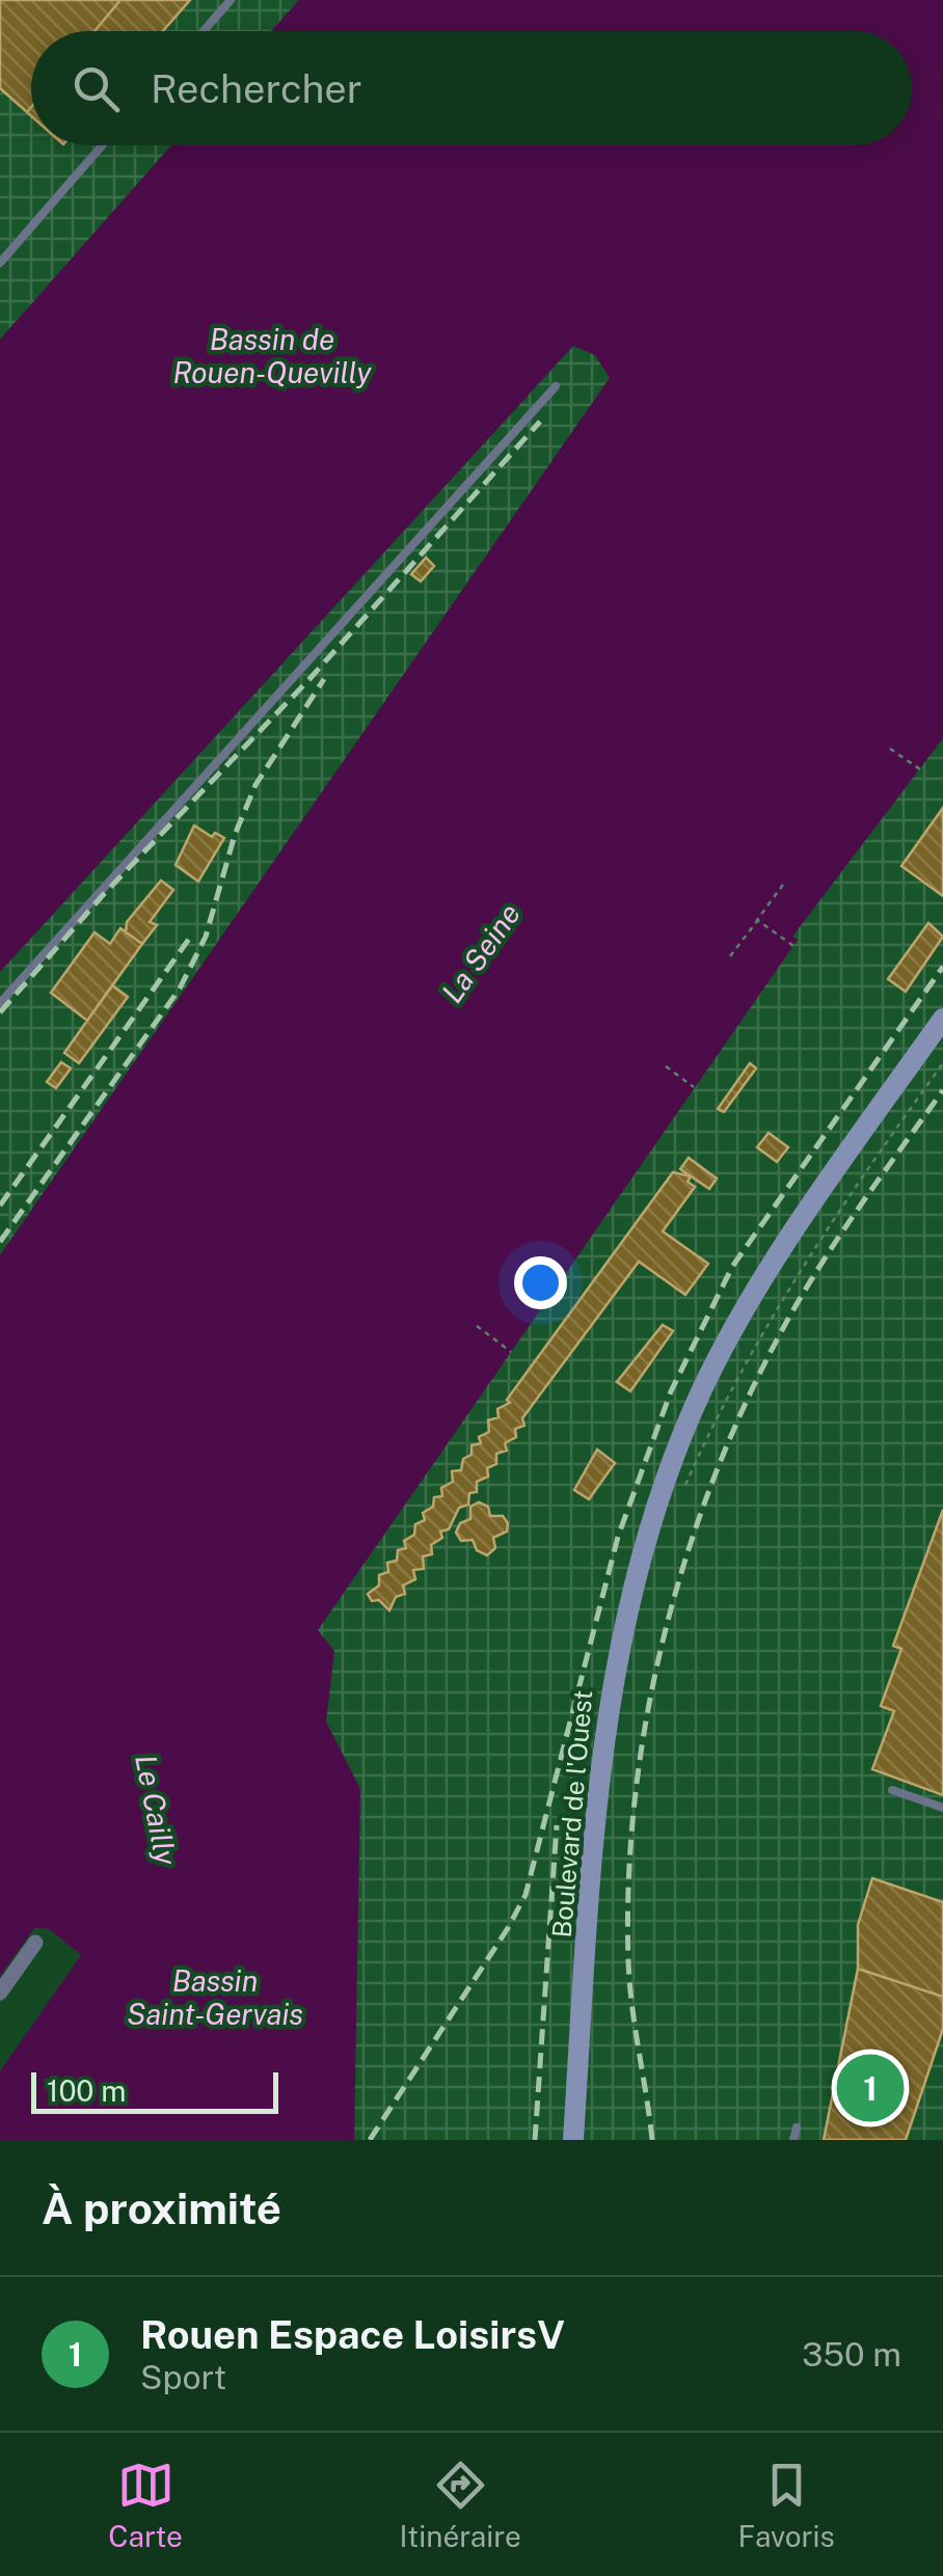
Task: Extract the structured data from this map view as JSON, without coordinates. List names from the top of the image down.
{
  "streets": {
    "main road": ["Boulevard de l'Ouest"]
  },
  "water": [
    "Bassin de Rouen-Quevilly",
    "La Seine",
    "Le Cailly",
    "Bassin Saint-Gervais"
  ],
  "scale_bar": "100 m",
  "page": {
    "search": "Rechercher",
    "pins": "1",
    "scale": "100 m",
    "heading": "À proximité",
    "list": [
      {
        "mark": "1",
        "name": "Rouen Espace LoisirsV",
        "note": "Sport",
        "value": "350 m"
      }
    ],
    "nav": ["Carte", "Itinéraire", "Favoris"]
  }
}
